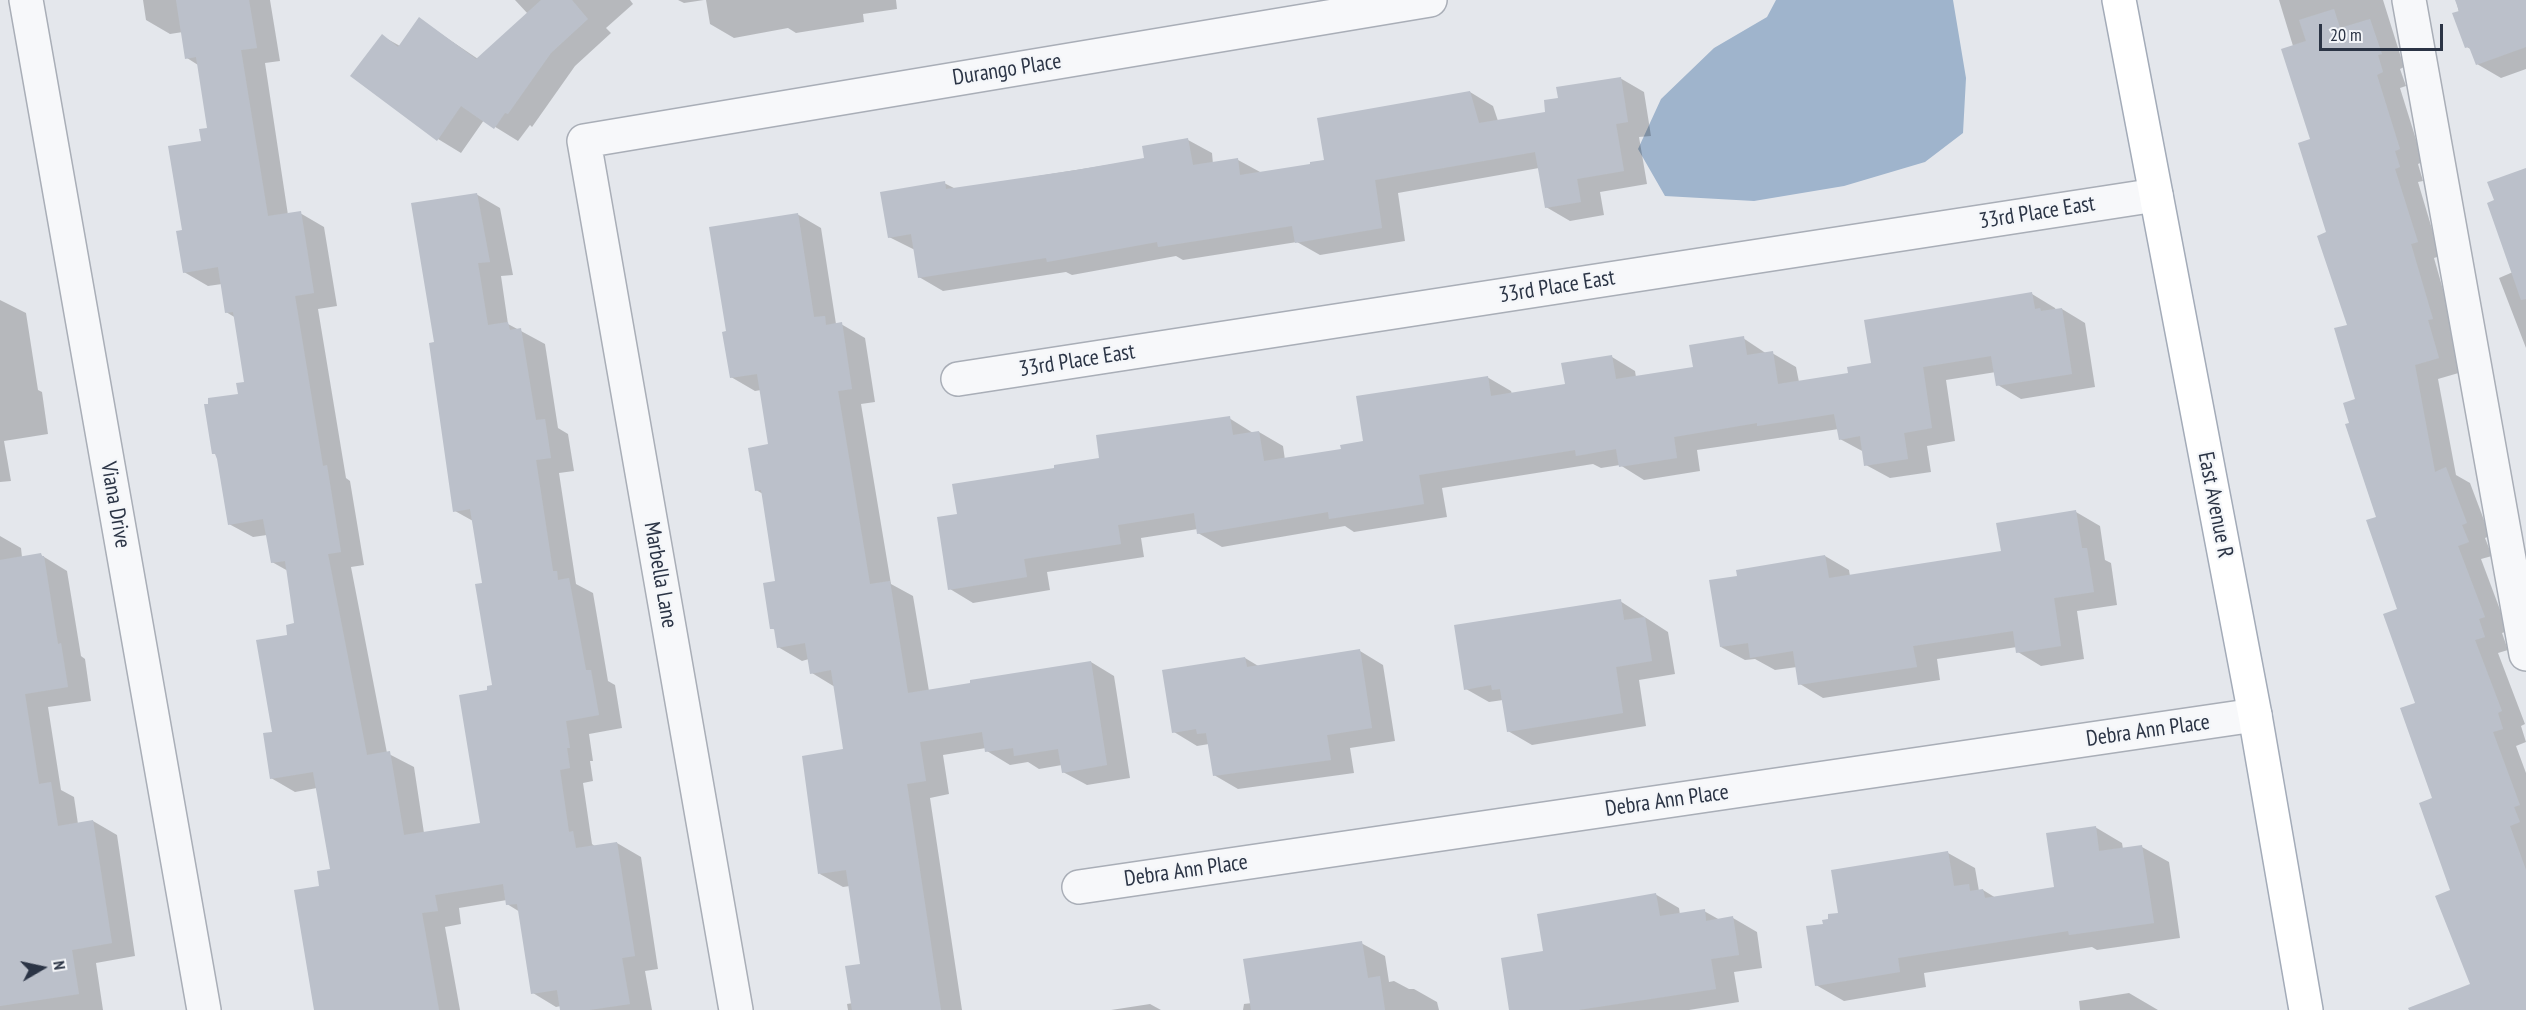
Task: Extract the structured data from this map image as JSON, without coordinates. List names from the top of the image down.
{
  "streets": {
    "main road": ["East Avenue R"],
    "street": [
      "Durango Place",
      "33rd Place East",
      "Viana Drive",
      "Marbella Lane",
      "Debra Ann Place"
    ]
  },
  "crossings": [
    ["Durango Place", "Marbella Lane"],
    ["33rd Place East", "East Avenue R"],
    ["East Avenue R", "Debra Ann Place"]
  ],
  "scale_bar": "20 m",
  "north": "right"
}
